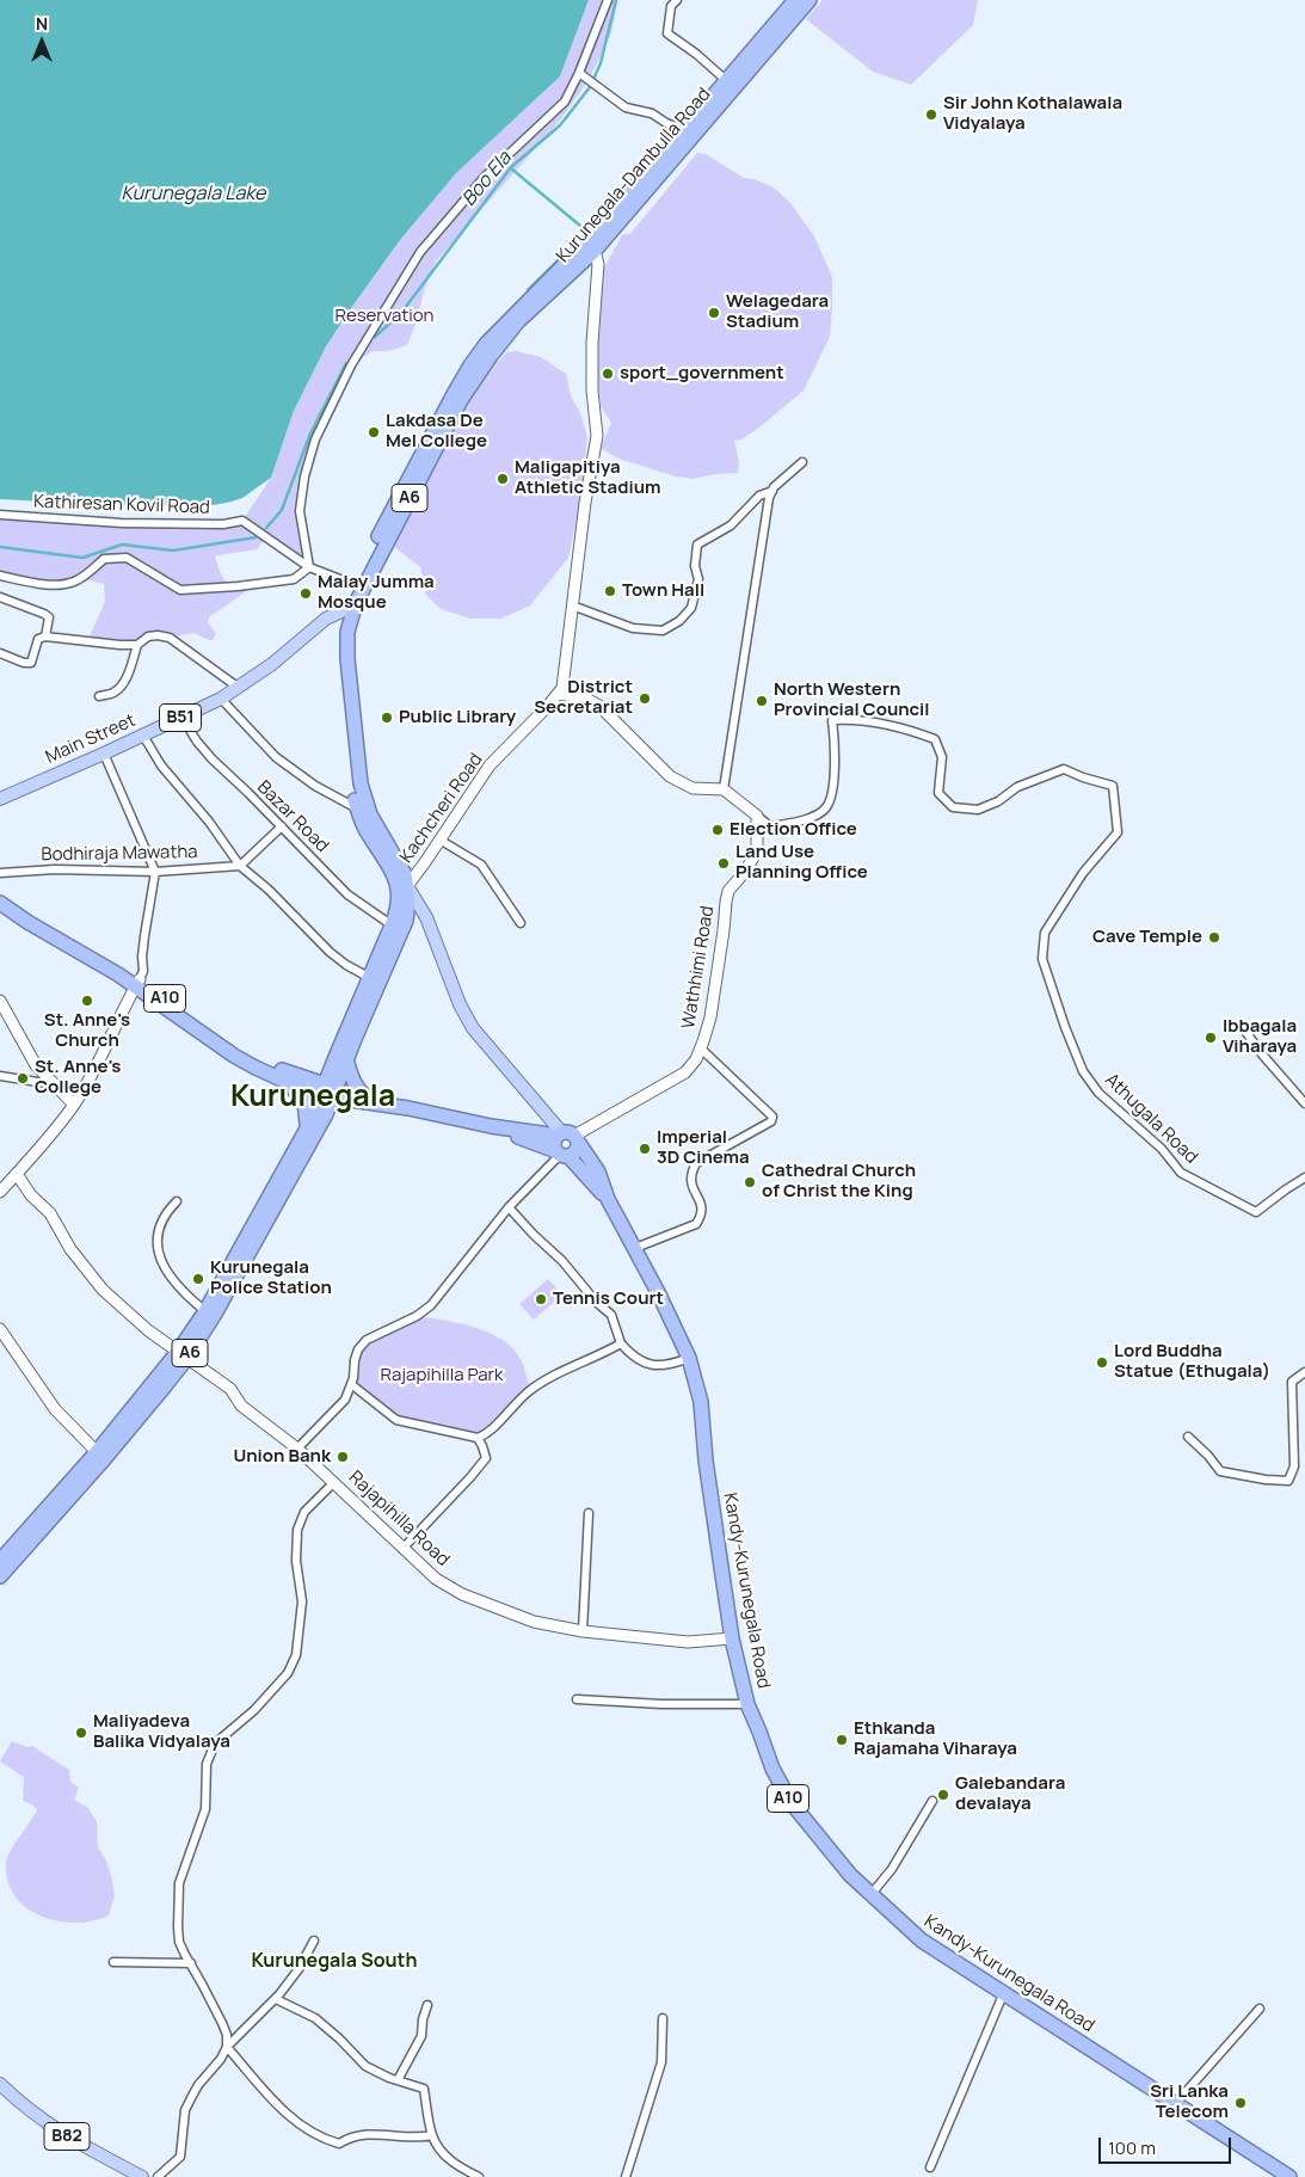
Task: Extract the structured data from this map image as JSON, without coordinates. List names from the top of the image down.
{
  "streets": {
    "highway": [
      "Kurunegala-Dambulla Road",
      "A6",
      "A10",
      "Kandy-Kurunegala Road"
    ],
    "main road": ["B51", "Main Street", "B82"],
    "street": [
      "Kathiresan Kovil Road",
      "Kachcheri Road",
      "Bazar Road",
      "Bodhiraja Mawatha",
      "Wathhimi Road",
      "Athugala Road",
      "Rajapihilla Road"
    ]
  },
  "crossings": [
    ["Kurunegala-Dambulla Road", "A6"],
    ["Kurunegala-Dambulla Road", "Main Street"],
    ["Kurunegala-Dambulla Road", "Kachcheri Road"],
    ["Kurunegala-Dambulla Road", "Bazar Road"],
    ["Kurunegala-Dambulla Road", "A10"],
    ["Kurunegala-Dambulla Road", "Kandy-Kurunegala Road"],
    ["A6", "A10"],
    ["A6", "Rajapihilla Road"],
    ["A6", "Kandy-Kurunegala Road"],
    ["Main Street", "Bazar Road"],
    ["Wathhimi Road", "Athugala Road"],
    ["Wathhimi Road", "Kandy-Kurunegala Road"],
    ["A10", "Kandy-Kurunegala Road"],
    ["Rajapihilla Road", "Kandy-Kurunegala Road"]
  ],
  "districts": ["Kurunegala", "Kurunegala South"],
  "water": ["Boo Ela", "Kurunegala Lake"],
  "parks": ["Reservation", "Rajapihilla Park"],
  "places": [
    "Sir John Kothalawala Vidyalaya",
    "Welagedara Stadium",
    "sport_government",
    "Lakdasa De Mel College",
    "Maligapitiya Athletic Stadium",
    "Town Hall",
    "Malay Jumma Mosque",
    "District Secretariat",
    "North Western Provincial Council",
    "Public Library",
    "Election Office",
    "Land Use Planning Office",
    "Cave Temple",
    "St. Anne's Church",
    "Ibbagala Viharaya",
    "St. Anne's College",
    "Imperial 3D Cinema",
    "Cathedral Church of Christ the King",
    "Kurunegala Police Station",
    "Tennis Court",
    "Lord Buddha Statue (Ethugala)",
    "Union Bank",
    "Maliyadeva Balika Vidyalaya",
    "Ethkanda Rajamaha Viharaya",
    "Galebandara devalaya",
    "Sri Lanka Telecom"
  ],
  "scale_bar": "100 m",
  "north": "top"
}
